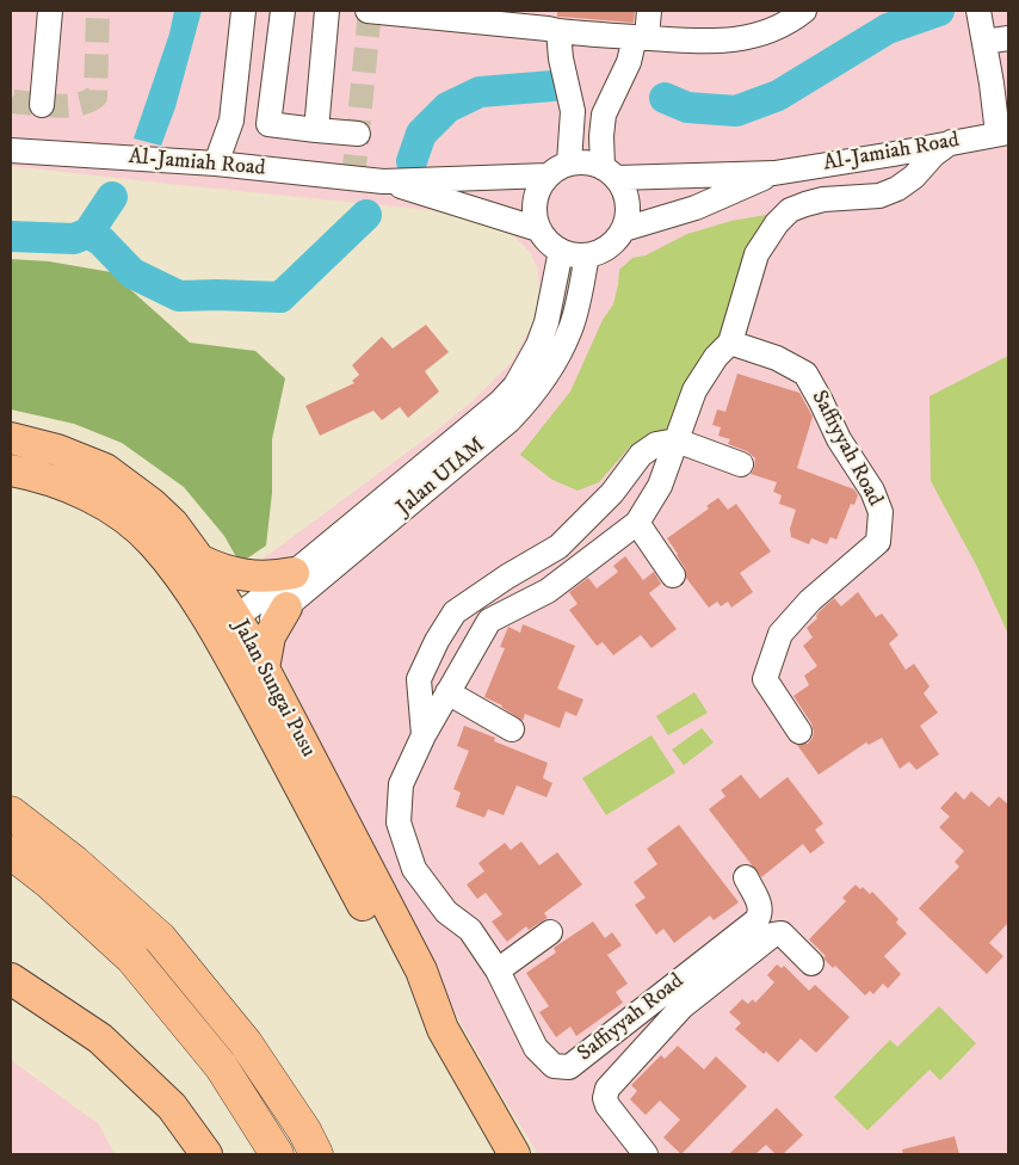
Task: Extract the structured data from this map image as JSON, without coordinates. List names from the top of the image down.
{
  "streets": {
    "main road": ["Jalan Sungai Pusu"],
    "street": ["Al-Jamiah Road", "Saffiyyah Road", "Jalan UIAM"]
  },
  "crossings": [
    ["Al-Jamiah Road", "Saffiyyah Road"],
    ["Al-Jamiah Road", "Jalan UIAM"],
    ["Jalan UIAM", "Jalan Sungai Pusu"]
  ]
}
